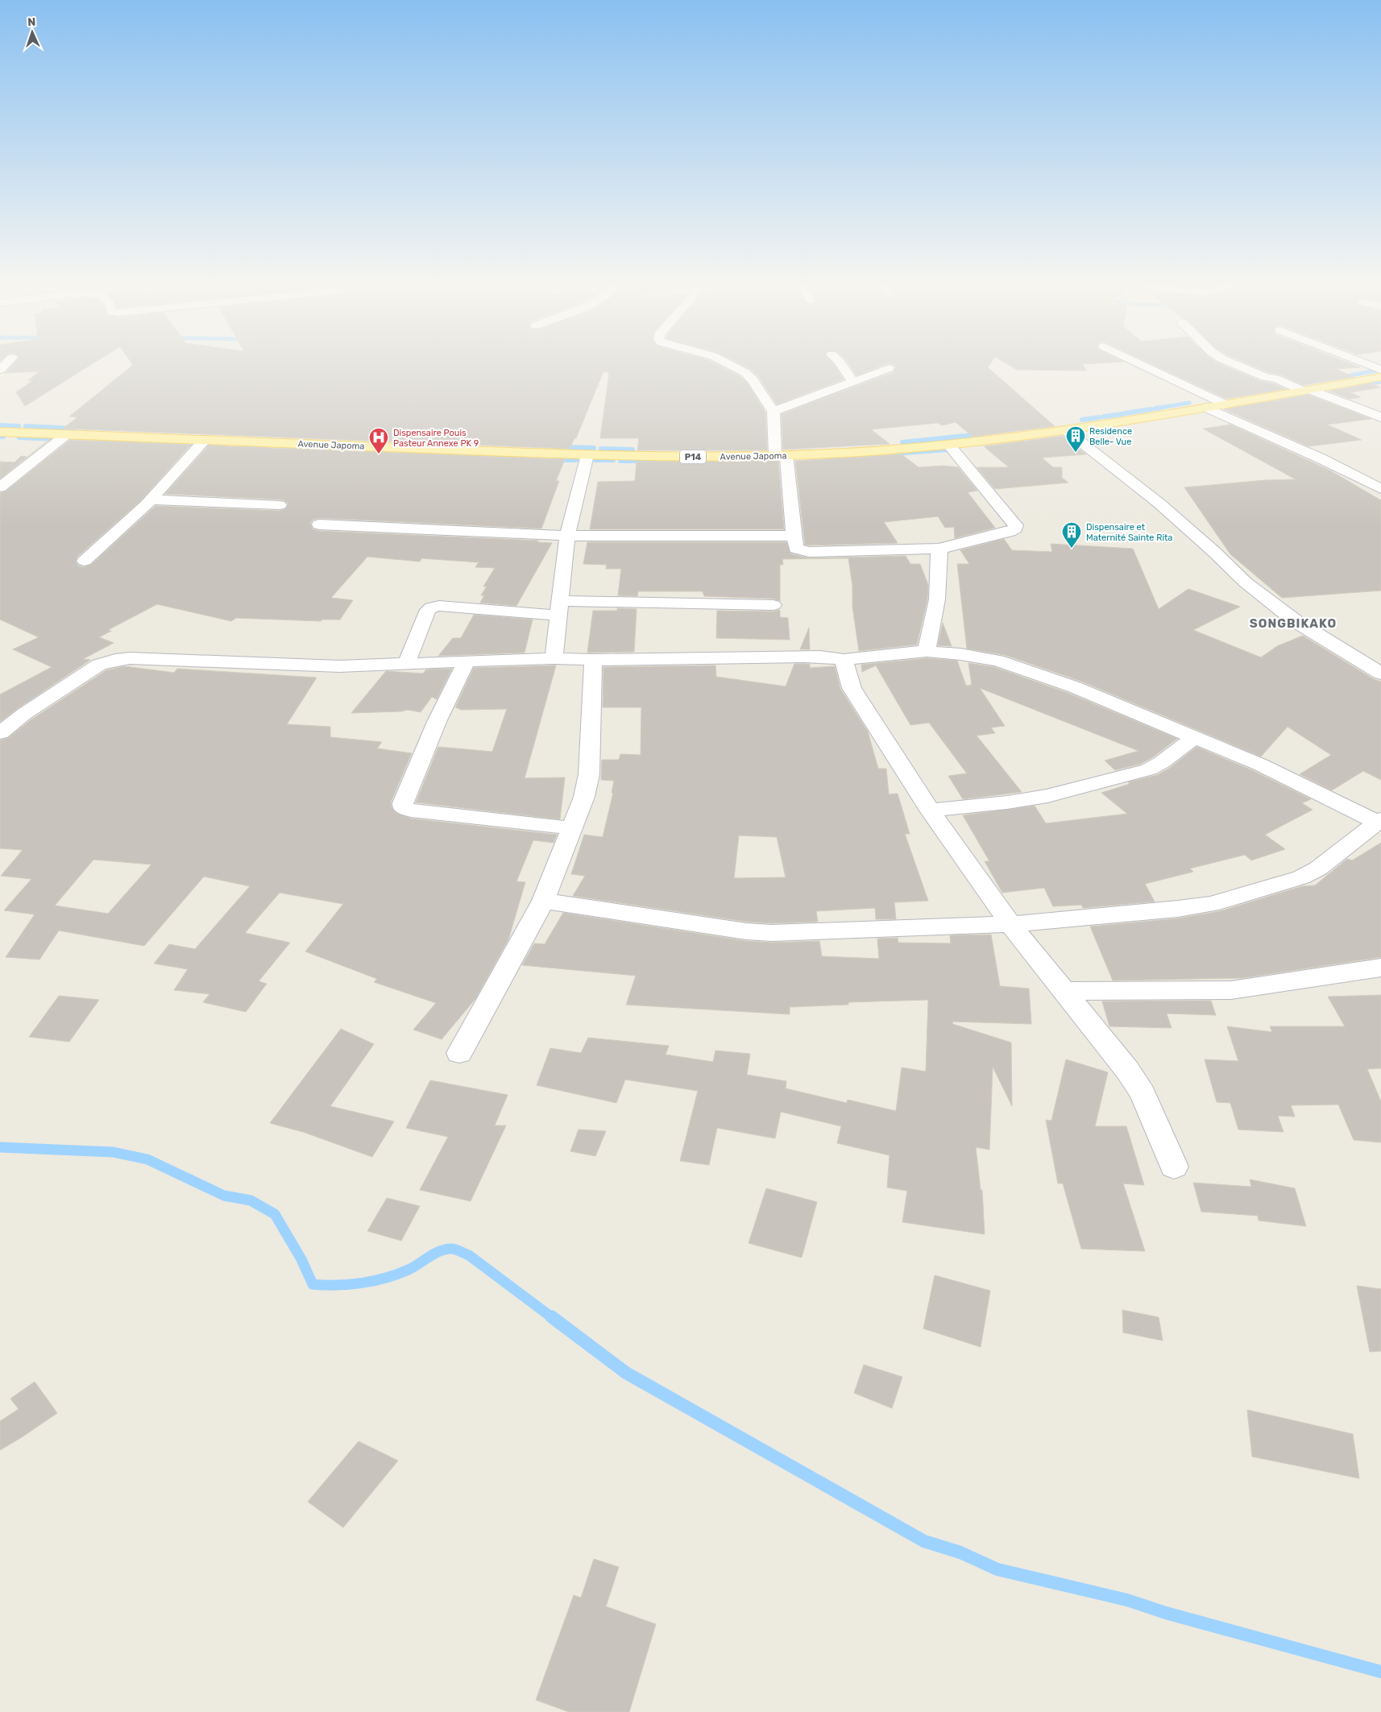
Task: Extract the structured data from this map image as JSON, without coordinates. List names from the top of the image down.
{
  "streets": {
    "main road": ["Avenue Japoma", "P14"]
  },
  "districts": ["SONGBIKAKO"],
  "places": {
    "building": ["Residence Belle- Vue", "Dispensaire et Maternité Sainte Rita"],
    "hospital": ["Dispensaire Pouis Pasteur Annexe PK 9"]
  },
  "north": "top"
}
